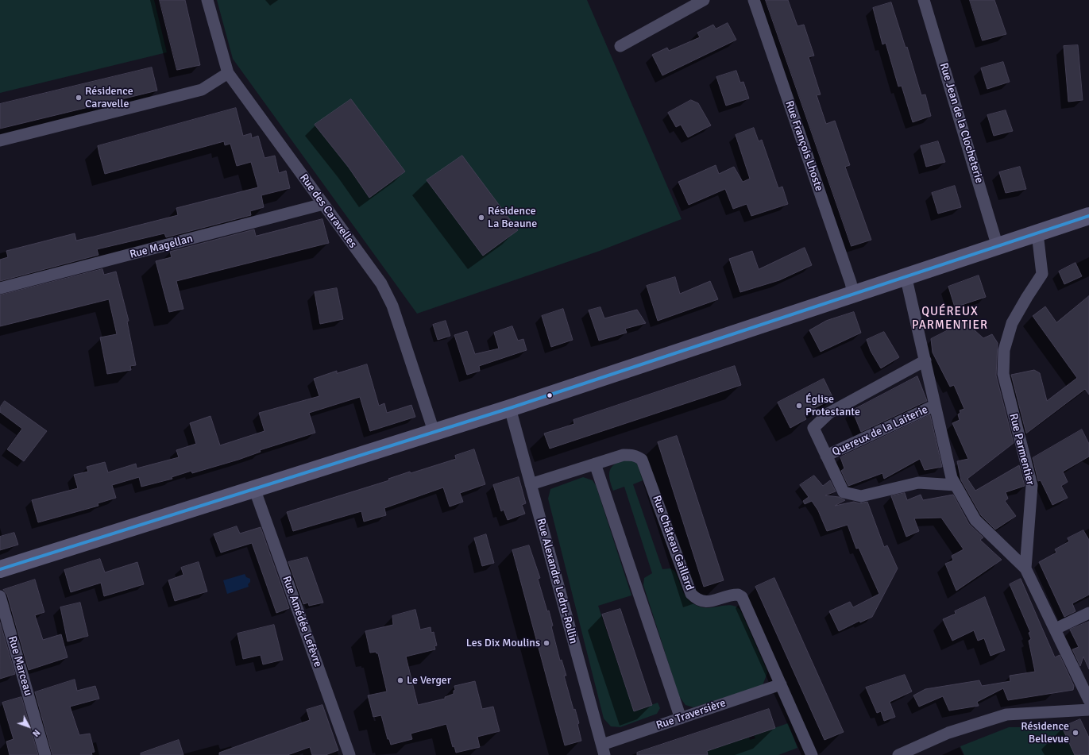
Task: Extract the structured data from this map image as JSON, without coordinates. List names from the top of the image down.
{
  "streets": {
    "street": [
      "Rue Jean de la Clocheterie",
      "Rue François Lhoste",
      "Rue des Caravelles",
      "Rue Magellan",
      "Quereux de la Laiterie",
      "Rue Parmentier",
      "Rue Château Gaillard",
      "Rue Alexandre Ledru-Rollin",
      "Rue Amédée Lefèvre",
      "Rue Marceau",
      "Rue Traversière"
    ]
  },
  "crossings": [
    ["Rue des Caravelles", "Rue Magellan"],
    ["Quereux de la Laiterie", "Rue Parmentier"],
    ["Rue Château Gaillard", "Rue Alexandre Ledru-Rollin"],
    ["Rue Château Gaillard", "Rue Traversière"],
    ["Rue Alexandre Ledru-Rollin", "Rue Traversière"]
  ],
  "districts": ["QUÉREUX PARMENTIER"],
  "places": [
    "Résidence Caravelle",
    "Résidence La Beaune",
    "Église Protestante",
    "Les Dix Moulins",
    "Le Verger",
    "Résidence Bellevue"
  ],
  "north": "bottom right"
}
